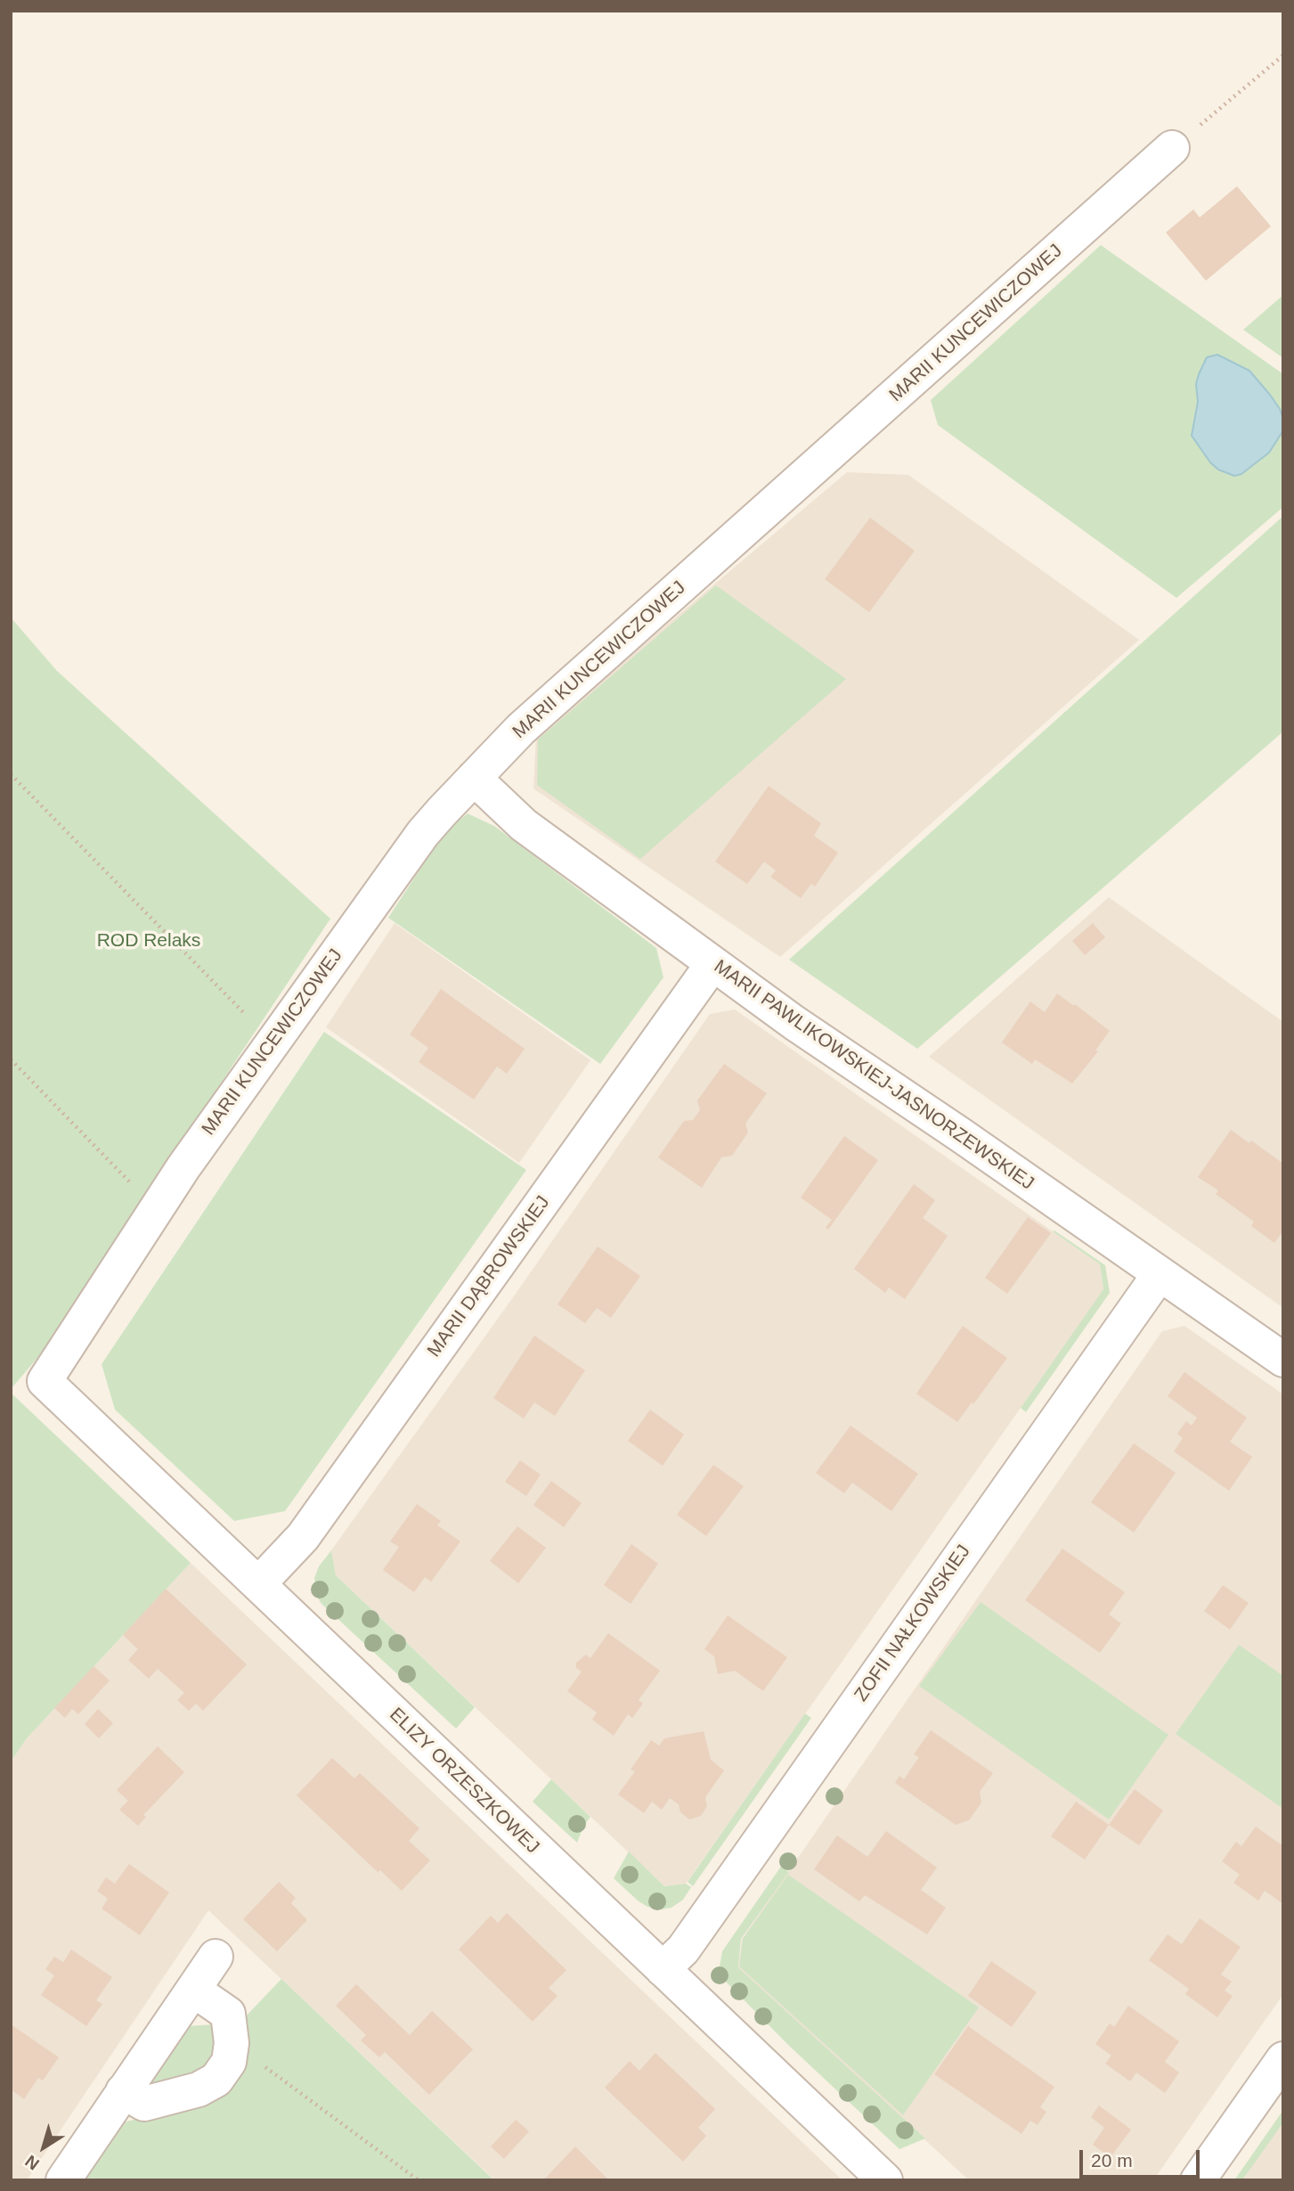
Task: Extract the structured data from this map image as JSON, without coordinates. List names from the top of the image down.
{
  "streets": {
    "street": [
      "MARII KUNCEWICZOWEJ",
      "MARII PAWLIKOWSKIEJ-JASNORZEWSKIEJ",
      "MARII DĄBROWSKIEJ",
      "ZOFII NAŁKOWSKIEJ",
      "ELIZY ORZESZKOWEJ"
    ]
  },
  "crossings": [
    ["MARII KUNCEWICZOWEJ", "MARII PAWLIKOWSKIEJ-JASNORZEWSKIEJ"],
    ["MARII KUNCEWICZOWEJ", "ELIZY ORZESZKOWEJ"],
    ["MARII PAWLIKOWSKIEJ-JASNORZEWSKIEJ", "MARII DĄBROWSKIEJ"],
    ["MARII PAWLIKOWSKIEJ-JASNORZEWSKIEJ", "ZOFII NAŁKOWSKIEJ"],
    ["MARII DĄBROWSKIEJ", "ELIZY ORZESZKOWEJ"],
    ["ZOFII NAŁKOWSKIEJ", "ELIZY ORZESZKOWEJ"]
  ],
  "parks": ["ROD Relaks"],
  "scale_bar": "20 m",
  "north": "bottom left"
}
